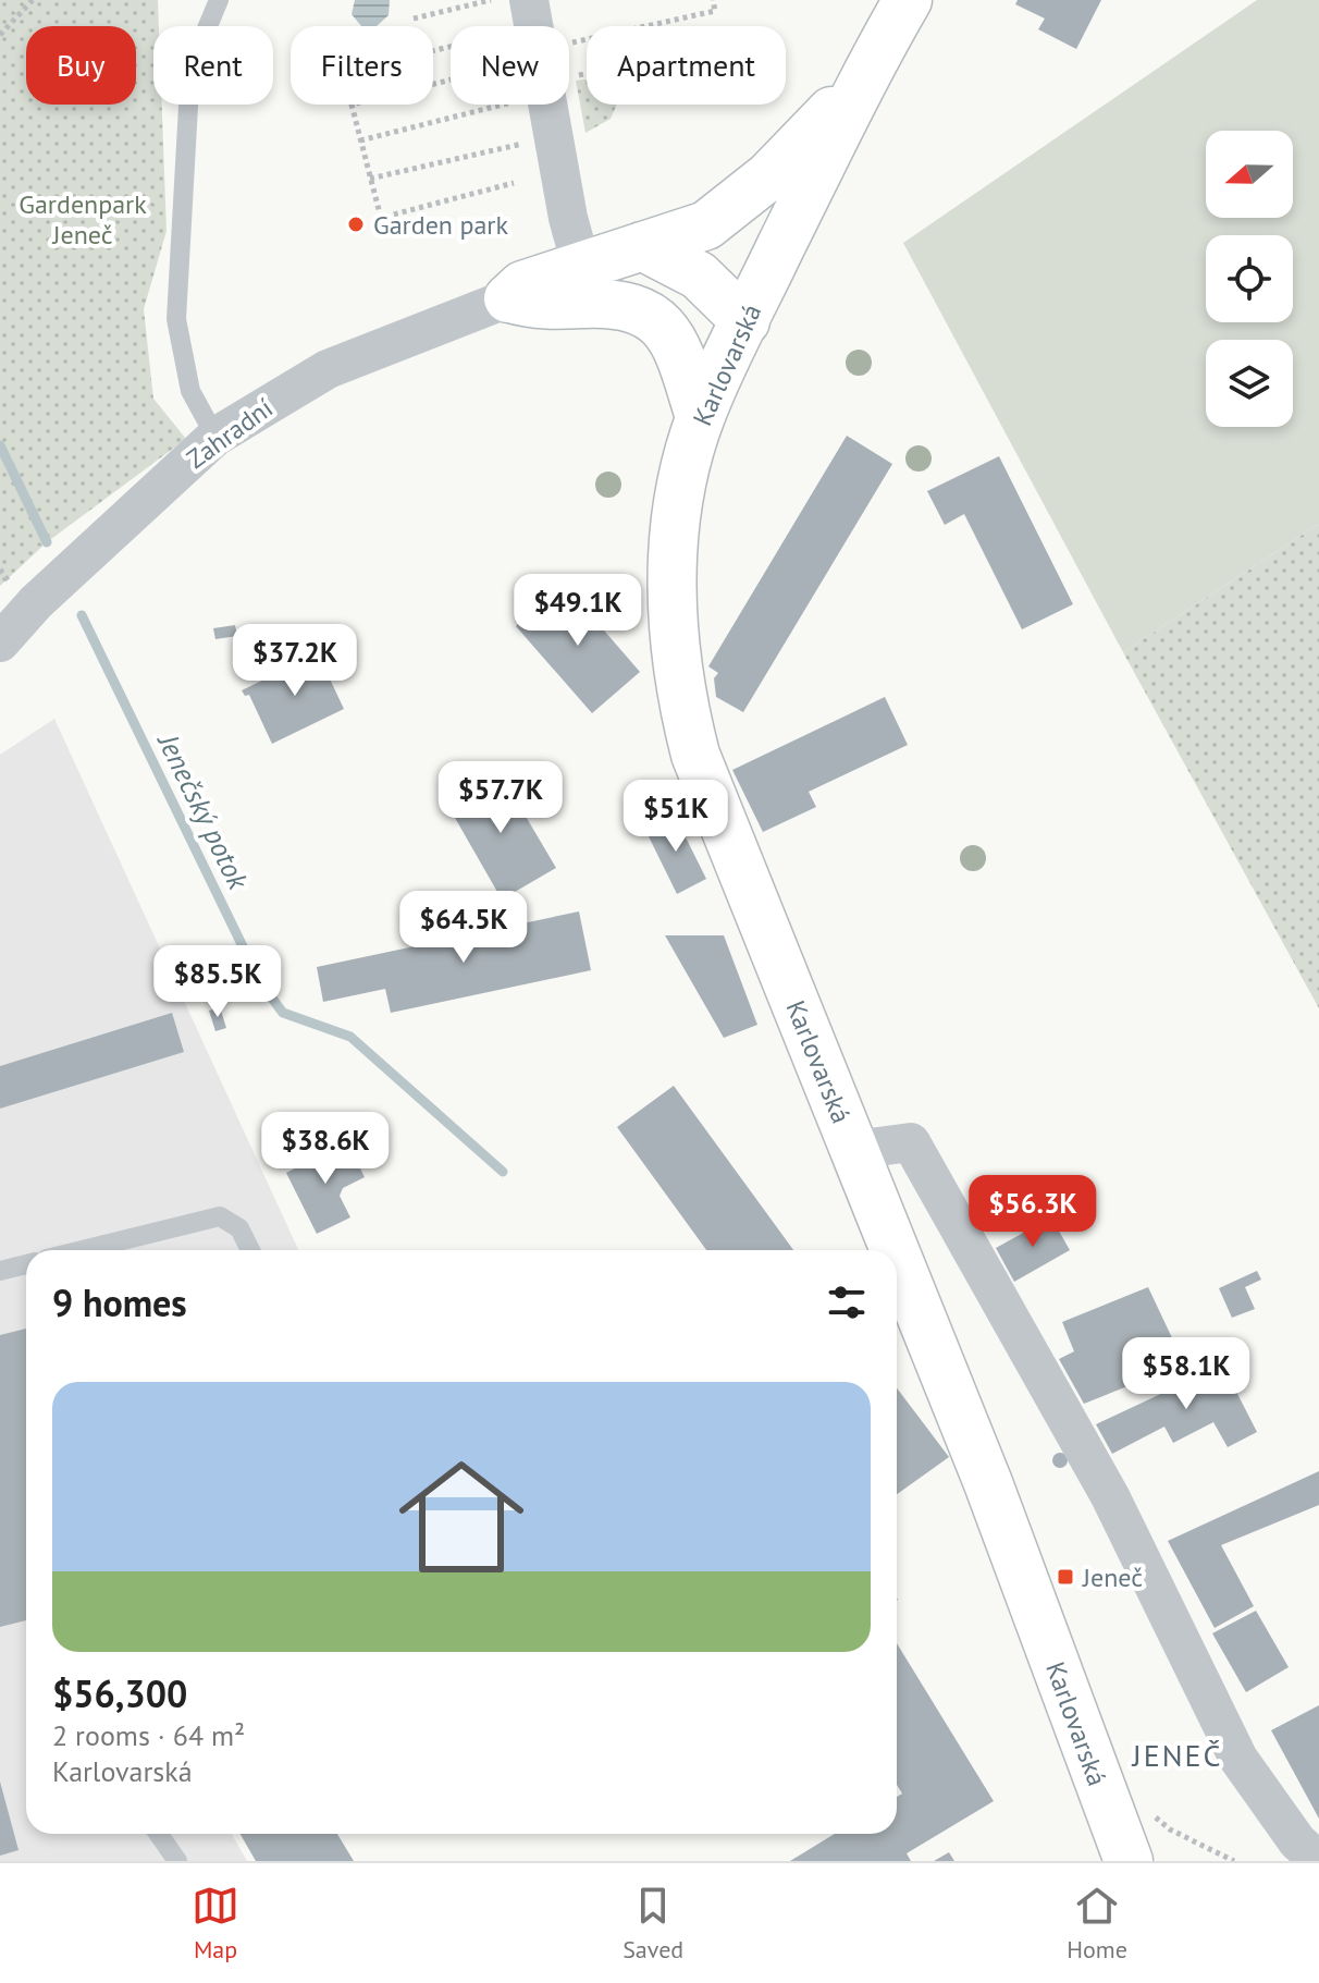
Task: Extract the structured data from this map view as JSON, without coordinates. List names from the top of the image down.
{
  "streets": {
    "main road": ["Karlovarská"],
    "street": ["Zahradní"]
  },
  "districts": ["JENEČ"],
  "water": ["Jenečský potok"],
  "parks": ["Gardenpark Jeneč"],
  "places": {
    "other": ["Garden park"],
    "transit": ["Jeneč"]
  },
  "north": "left",
  "page": {
    "chip": [
      "Buy",
      "Rent",
      "Filters",
      "New",
      "Apartment"
    ],
    "price": [
      "$49.1K",
      "$37.2K",
      "$57.7K",
      "$51K",
      "$64.5K",
      "$85.5K",
      "$38.6K",
      "$56.3K",
      "$58.1K"
    ],
    "heading": "9 homes",
    "list": [
      {
        "name": "$56,300",
        "note": "2 rooms · 64 m² · Karlovarská"
      }
    ],
    "tabs": ["Map", "Saved", "Home"]
  }
}
